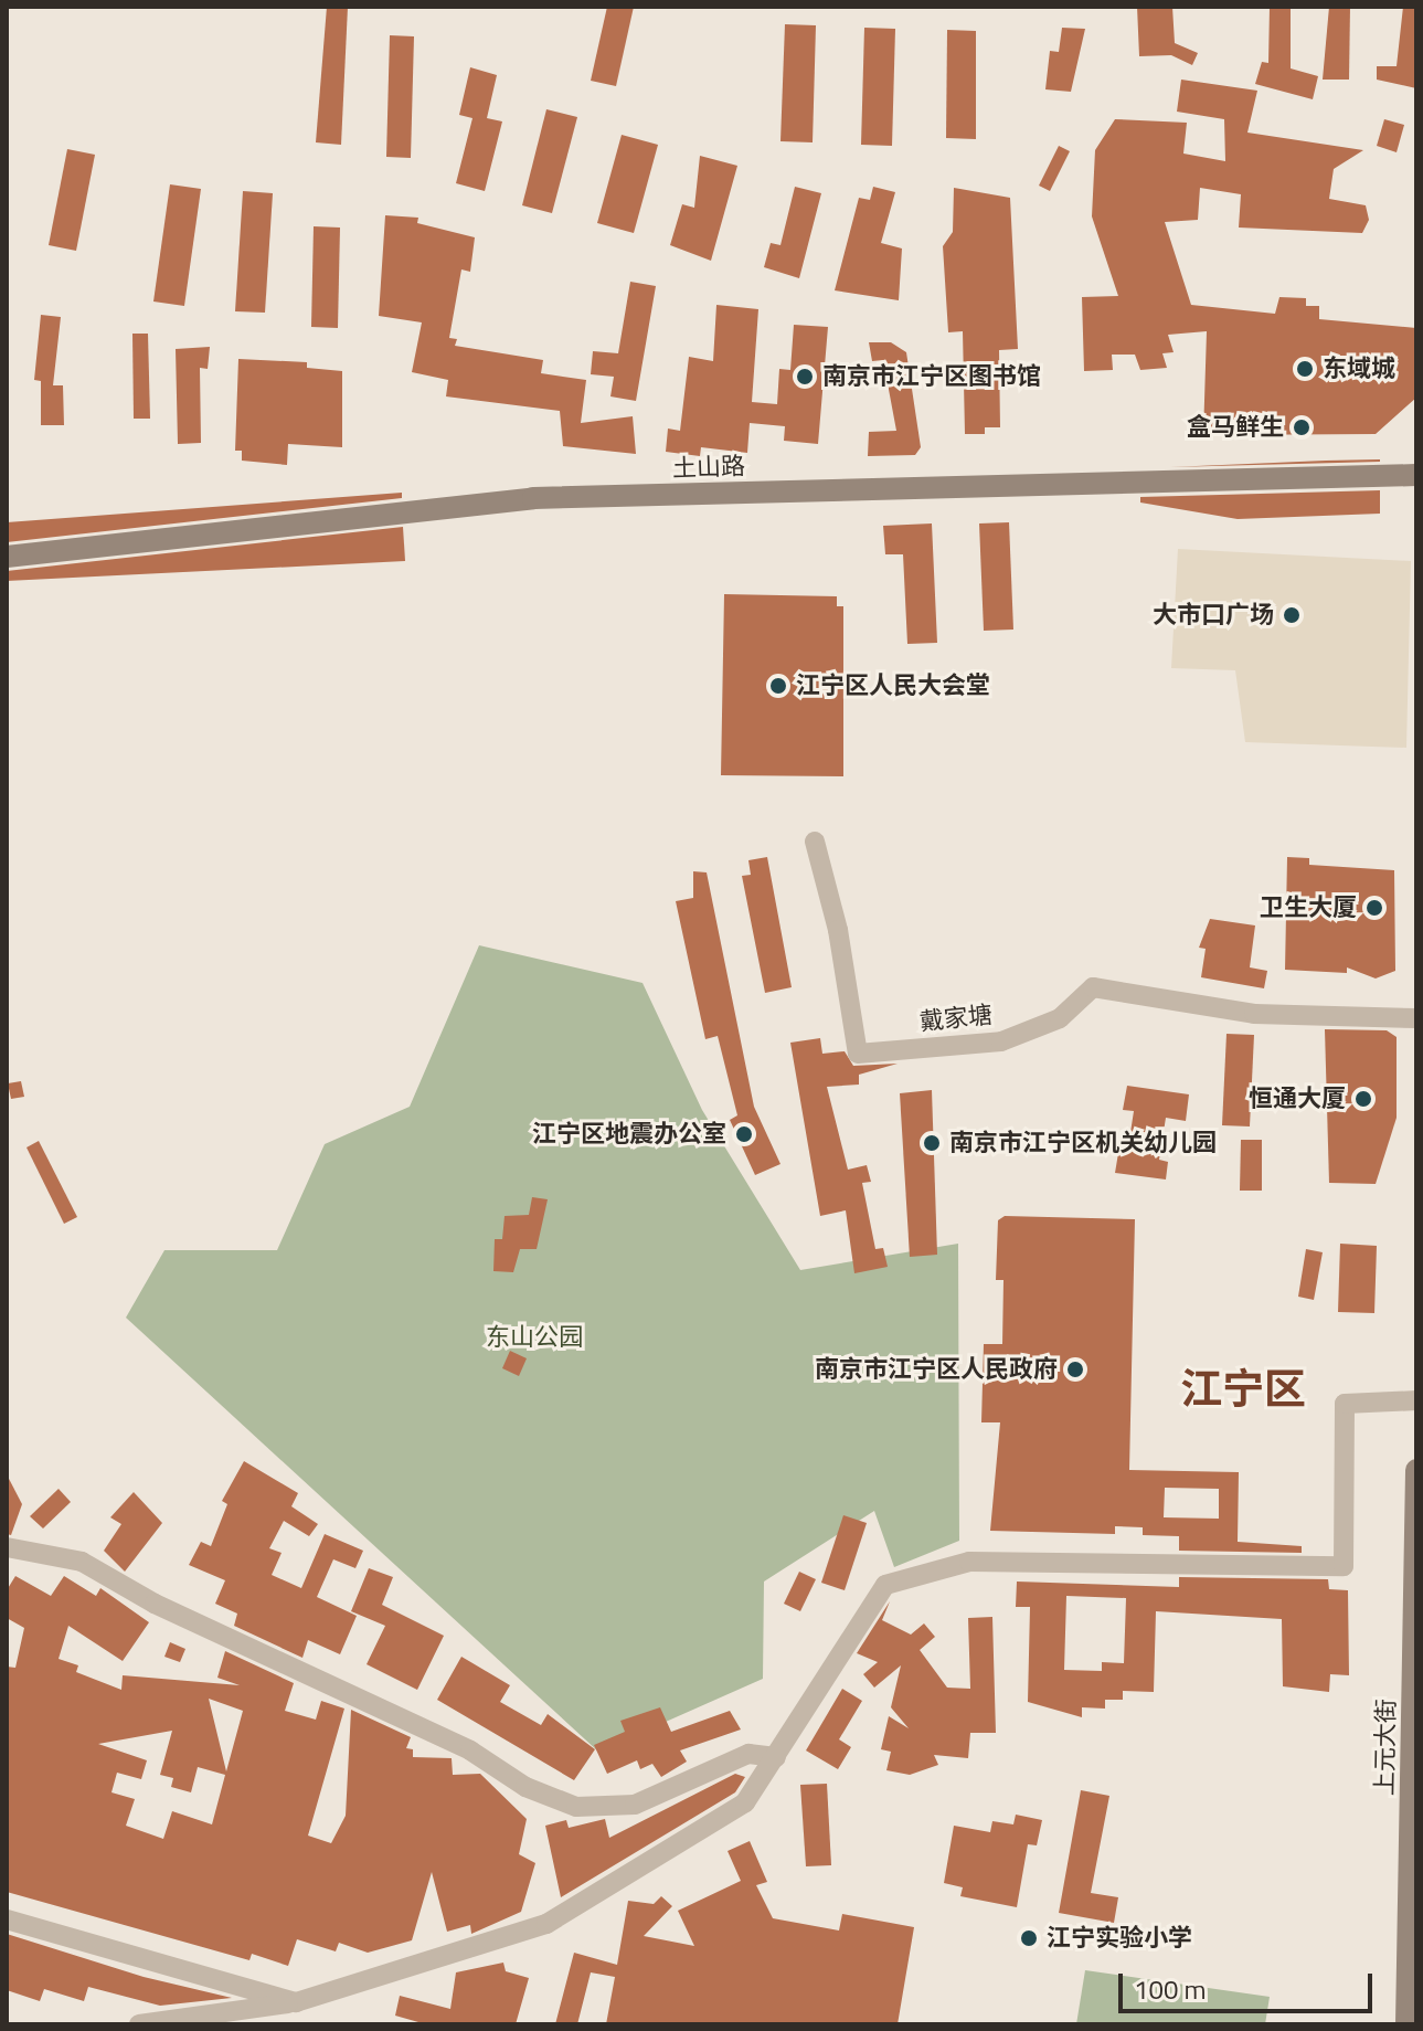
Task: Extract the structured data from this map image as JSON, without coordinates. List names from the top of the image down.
{
  "streets": {
    "street": ["土山路", "戴家塘", "上元大街"]
  },
  "districts": ["江宁区"],
  "parks": ["东山公园"],
  "places": [
    "东域城",
    "南京市江宁区图书馆",
    "盒马鲜生",
    "大市口广场",
    "江宁区人民大会堂",
    "卫生大厦",
    "恒通大厦",
    "江宁区地震办公室",
    "南京市江宁区机关幼儿园",
    "南京市江宁区人民政府",
    "江宁实验小学"
  ],
  "scale_bar": "100 m"
}
